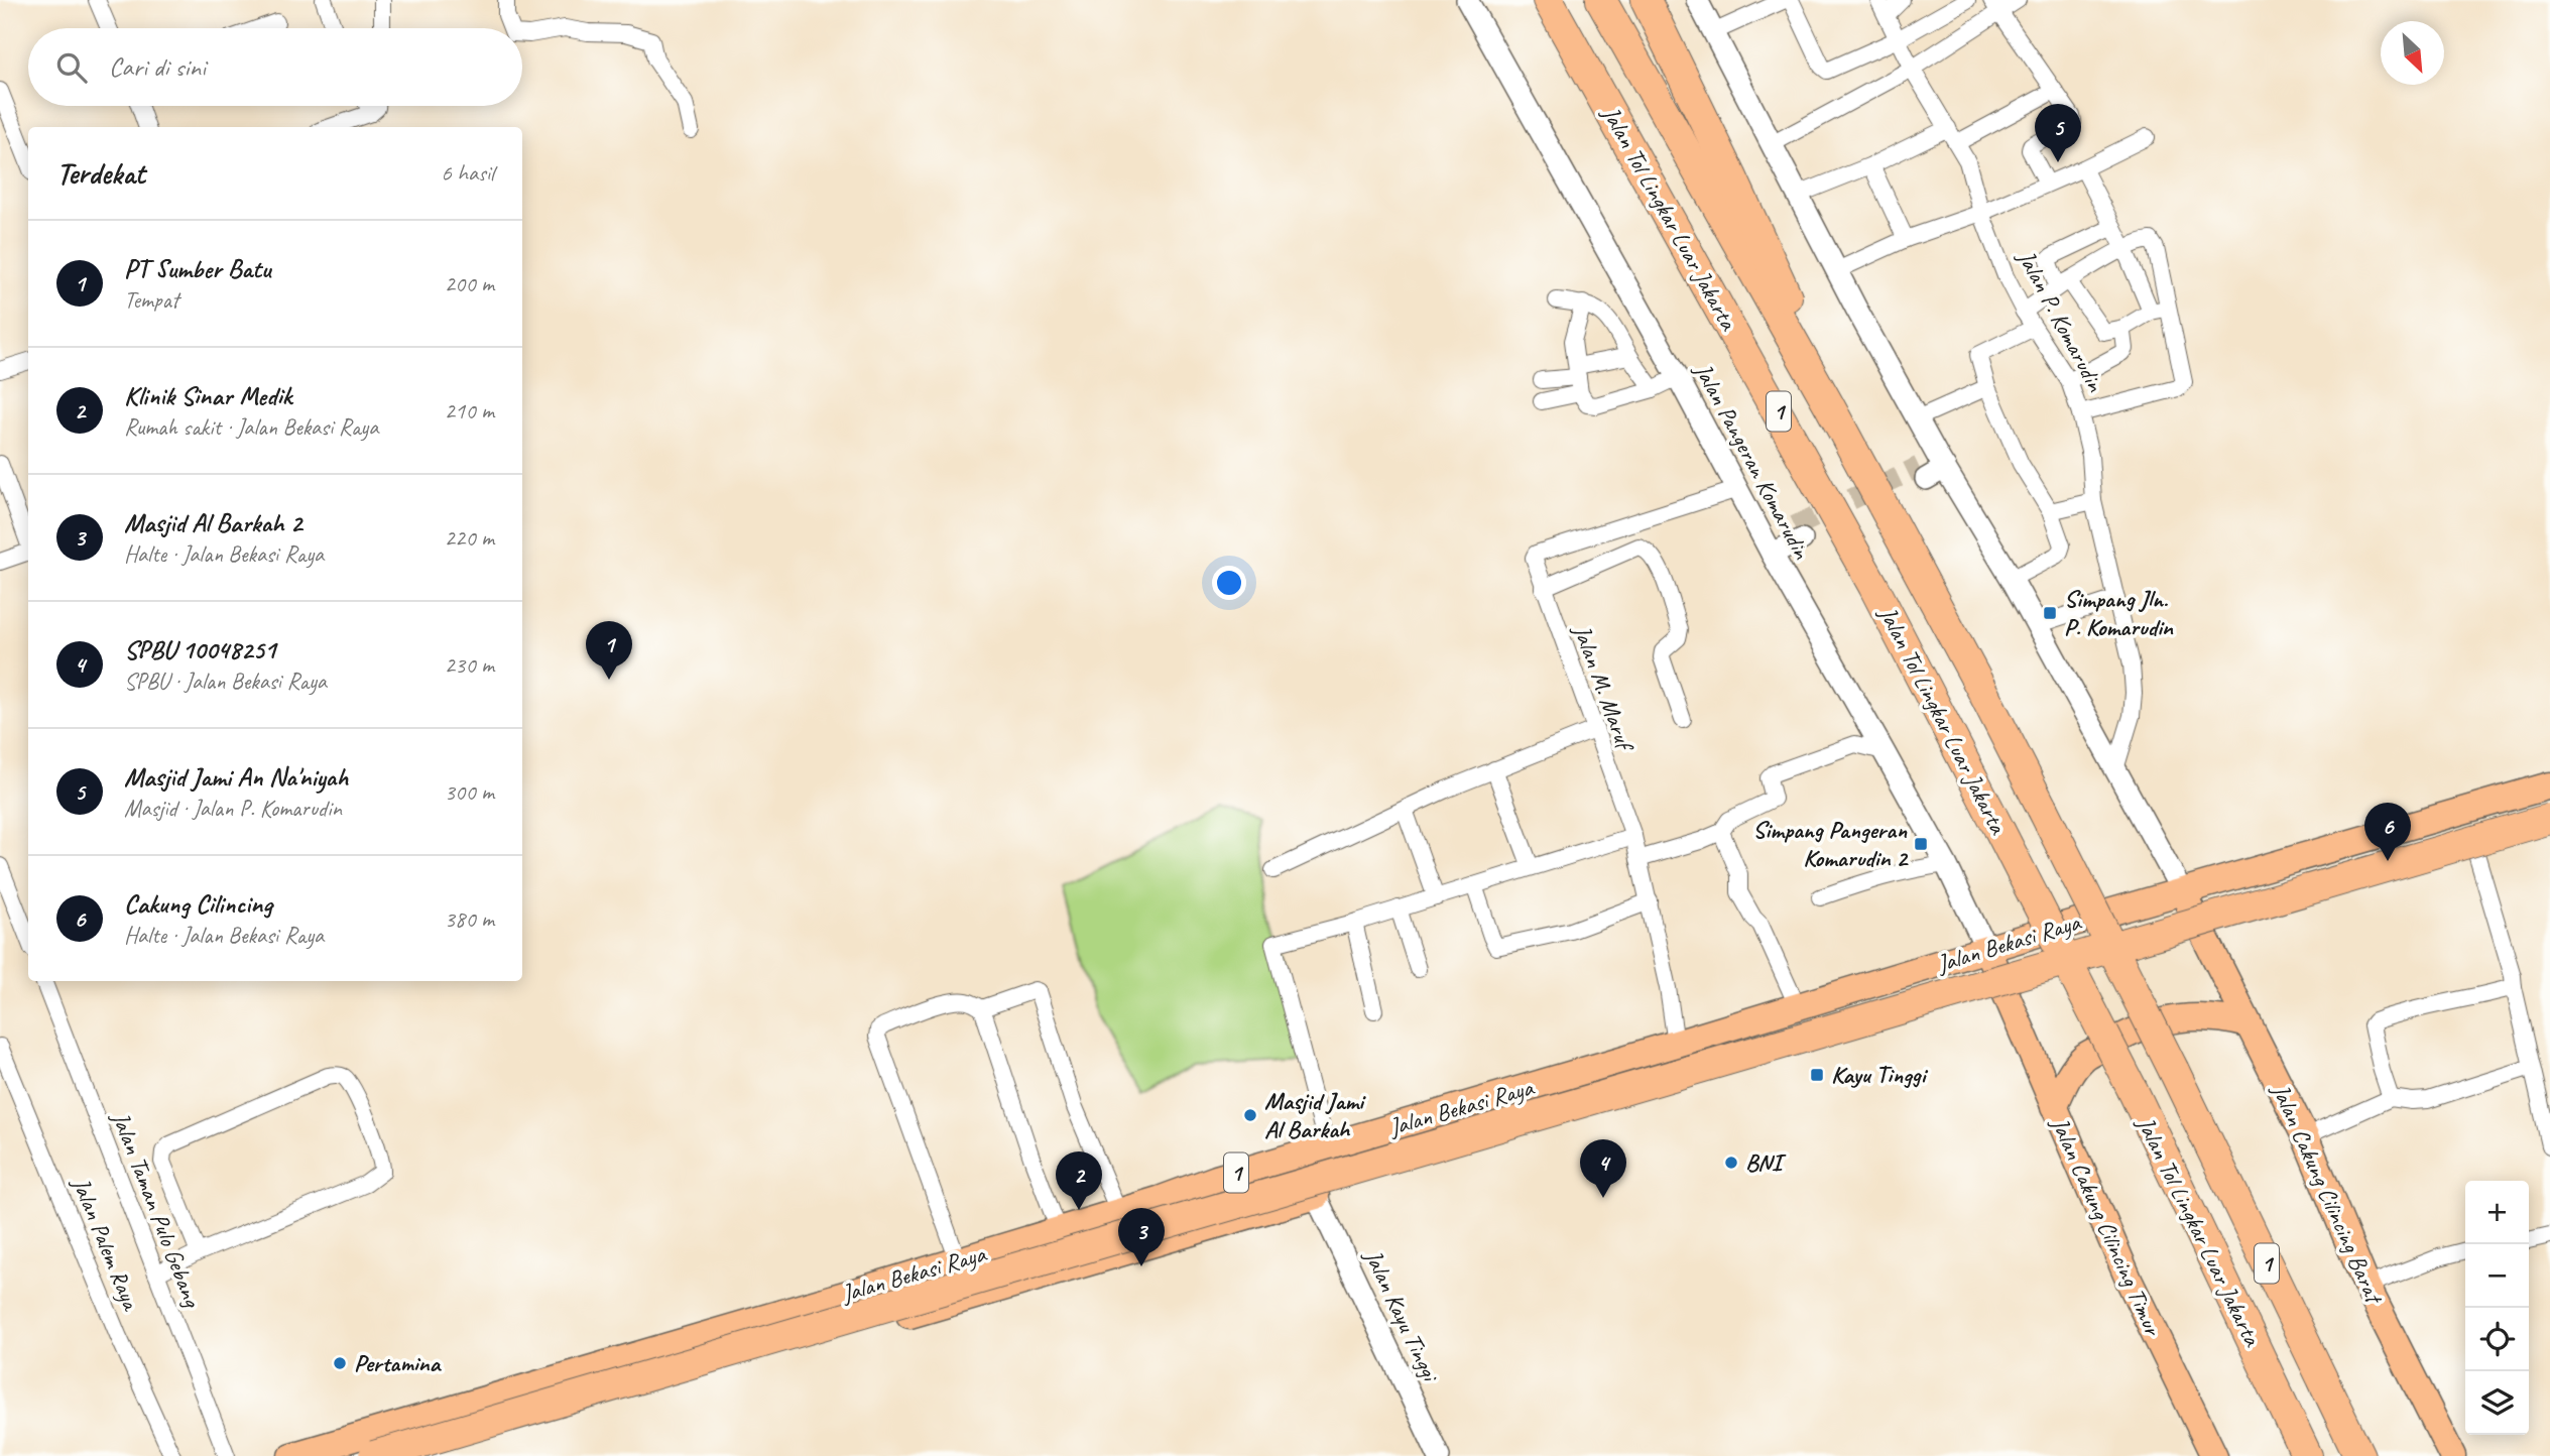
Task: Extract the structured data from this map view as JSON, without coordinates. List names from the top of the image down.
{
  "streets": {
    "highway": [
      "Jalan Tol Lingkar Luar Jakarta",
      "1",
      "Jalan Bekasi Raya",
      "Jalan Cakung Cilincing Barat",
      "Jalan Cakung Cilincing Timur"
    ],
    "street": [
      "Jalan P. Komarudin",
      "Jalan Pangeran Komarudin",
      "Jalan M. Maruf",
      "Jalan Taman Pulo Gebang",
      "Jalan Palem Raya",
      "Jalan Kayu Tinggi"
    ]
  },
  "crossings": [
    ["Jalan Pangeran Komarudin", "Jalan M. Maruf"],
    ["Jalan Pangeran Komarudin", "Jalan Bekasi Raya"],
    ["Jalan Pangeran Komarudin", "Jalan Cakung Cilincing Timur"],
    ["Jalan M. Maruf", "Jalan Bekasi Raya"],
    ["Jalan Bekasi Raya", "Jalan Cakung Cilincing Barat"],
    ["Jalan Bekasi Raya", "Jalan Cakung Cilincing Timur"],
    ["Jalan Bekasi Raya", "Jalan Kayu Tinggi"]
  ],
  "places": {
    "transit": ["Simpang Jln. P. Komarudin", "Simpang Pangeran Komarudin 2", "Kayu Tinggi"],
    "other": ["Masjid Jami Al Barkah", "BNI", "Pertamina"]
  },
  "north": "bottom right",
  "page": {
    "search": "Cari di sini",
    "pins": [
      "5",
      "1",
      "6",
      "4",
      "2",
      "3"
    ],
    "heading": ["Terdekat", "6 hasil"],
    "list": [
      {
        "mark": "1",
        "name": "PT Sumber Batu",
        "note": "Tempat",
        "value": "200 m"
      },
      {
        "mark": "2",
        "name": "Klinik Sinar Medik",
        "note": "Rumah sakit · Jalan Bekasi Raya",
        "value": "210 m"
      },
      {
        "mark": "3",
        "name": "Masjid Al Barkah 2",
        "note": "Halte · Jalan Bekasi Raya",
        "value": "220 m"
      },
      {
        "mark": "4",
        "name": "SPBU 10048251",
        "note": "SPBU · Jalan Bekasi Raya",
        "value": "230 m"
      },
      {
        "mark": "5",
        "name": "Masjid Jami An Na'niyah",
        "note": "Masjid · Jalan P. Komarudin",
        "value": "300 m"
      },
      {
        "mark": "6",
        "name": "Cakung Cilincing",
        "note": "Halte · Jalan Bekasi Raya",
        "value": "380 m"
      }
    ],
    "map_buttons": ["+", "−"]
  }
}
